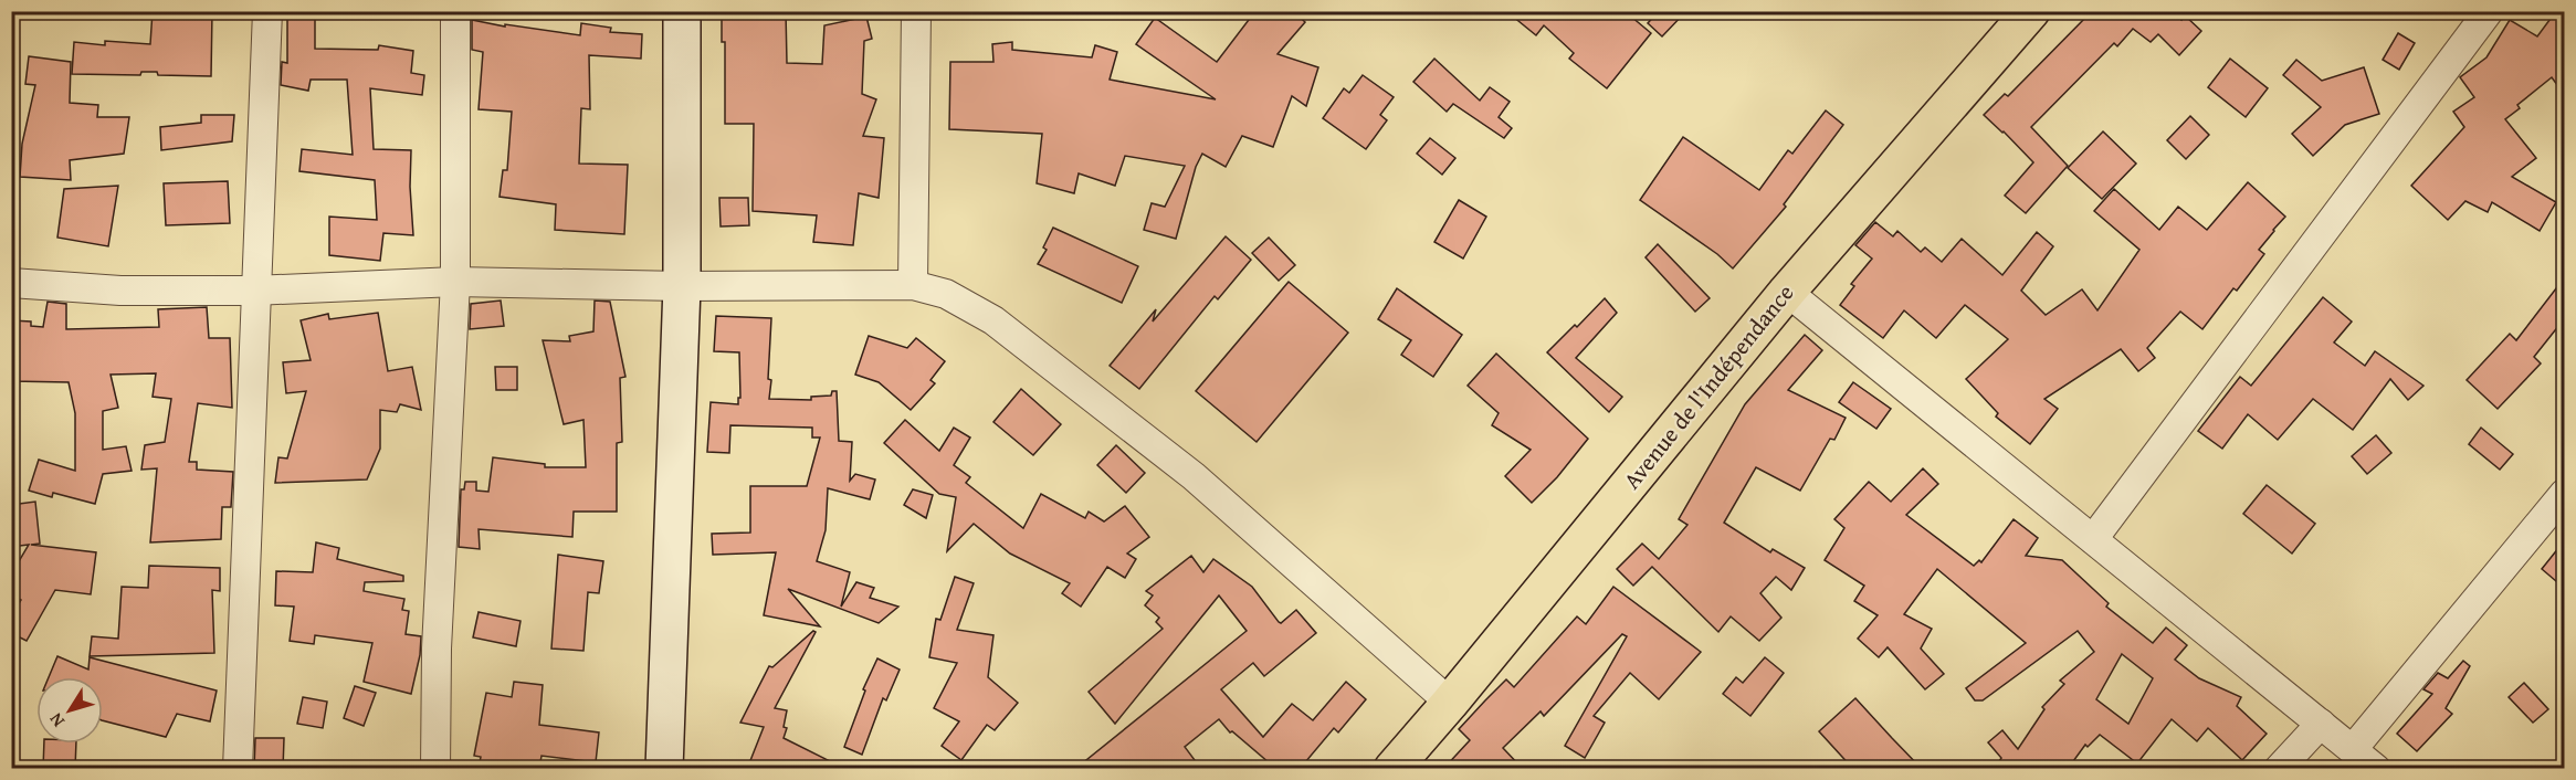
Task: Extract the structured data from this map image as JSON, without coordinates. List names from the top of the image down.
{
  "streets": {
    "main road": ["Avenue de l'Indépendance"]
  },
  "north": "bottom left"
}
